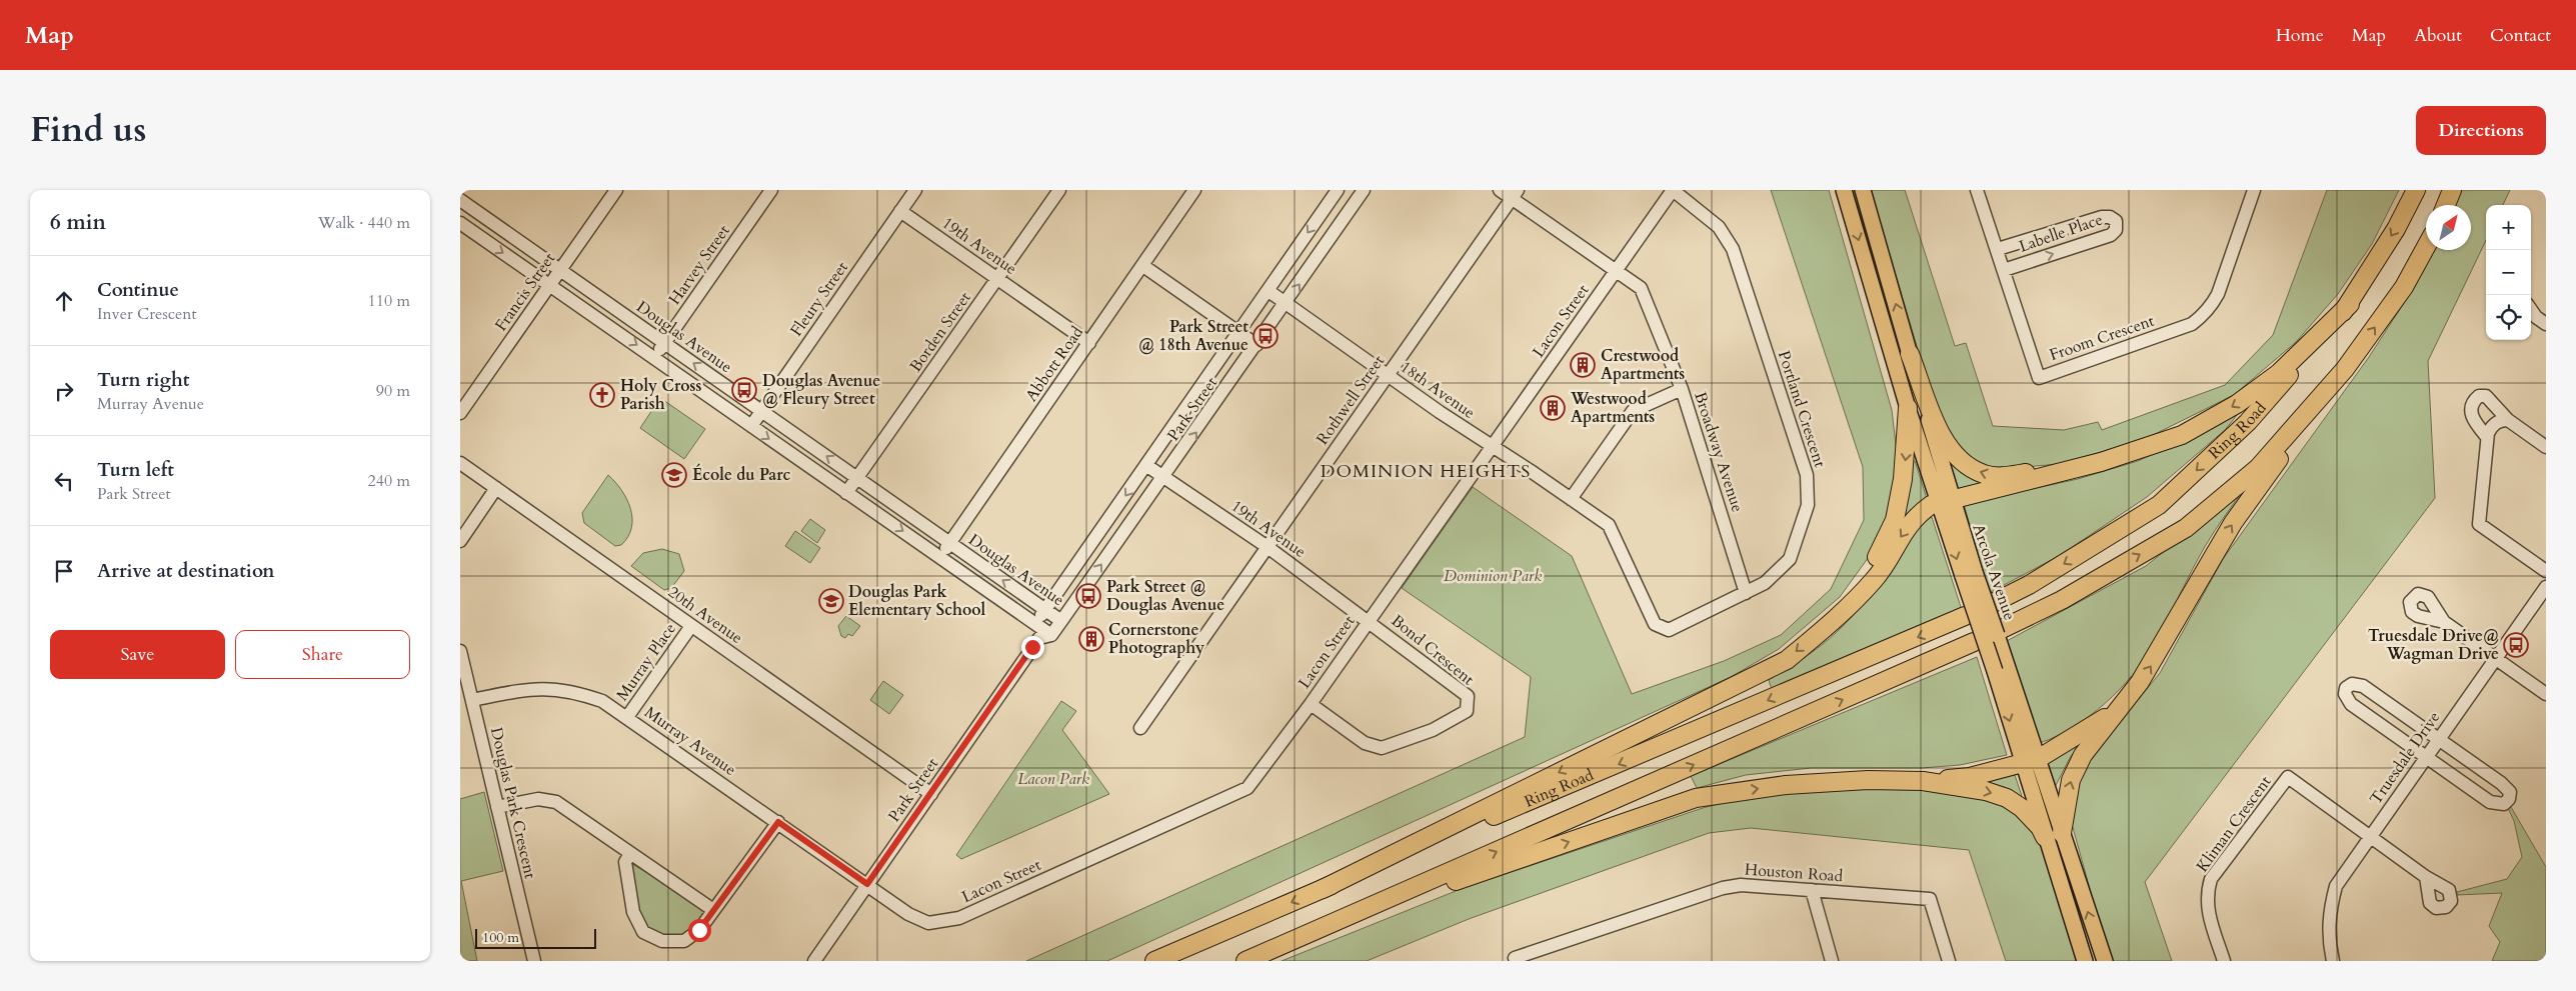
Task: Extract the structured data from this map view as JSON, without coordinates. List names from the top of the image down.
{
  "streets": {
    "highway": ["Ring Road"],
    "main road": ["Arcola Avenue"],
    "street": [
      "Labelle Place",
      "19th Avenue",
      "Harvey Street",
      "Francis Street",
      "Fleury Street",
      "Lacon Street",
      "Borden Street",
      "Douglas Avenue",
      "Froom Crescent",
      "Abbott Road",
      "18th Avenue",
      "Rothwell Street",
      "Park Street",
      "Portland Crescent",
      "Broadway Avenue",
      "20th Avenue",
      "Bond Crescent",
      "Murray Place",
      "Murray Avenue",
      "Truesdale Drive",
      "Douglas Park Crescent",
      "Kliman Crescent",
      "Houston Road"
    ]
  },
  "crossings": [
    ["Labelle Place", "Froom Crescent"],
    ["19th Avenue", "Fleury Street"],
    ["19th Avenue", "Lacon Street"],
    ["19th Avenue", "Borden Street"],
    ["19th Avenue", "Abbott Road"],
    ["19th Avenue", "Rothwell Street"],
    ["19th Avenue", "Park Street"],
    ["19th Avenue", "Bond Crescent"],
    ["Harvey Street", "Douglas Avenue"],
    ["Francis Street", "Douglas Avenue"],
    ["Fleury Street", "Douglas Avenue"],
    ["Lacon Street", "18th Avenue"],
    ["Lacon Street", "Park Street"],
    ["Lacon Street", "Portland Crescent"],
    ["Lacon Street", "Broadway Avenue"],
    ["Lacon Street", "Bond Crescent"],
    ["Lacon Street", "Murray Avenue"],
    ["Borden Street", "Douglas Avenue"],
    ["Douglas Avenue", "Abbott Road"],
    ["Douglas Avenue", "Park Street"],
    ["18th Avenue", "Rothwell Street"],
    ["18th Avenue", "Park Street"],
    ["18th Avenue", "Portland Crescent"],
    ["Rothwell Street", "Broadway Avenue"],
    ["Park Street", "20th Avenue"],
    ["Park Street", "Murray Avenue"],
    ["Portland Crescent", "Broadway Avenue"],
    ["20th Avenue", "Murray Place"],
    ["Murray Place", "Murray Avenue"],
    ["Murray Avenue", "Douglas Park Crescent"],
    ["Truesdale Drive", "Kliman Crescent"]
  ],
  "districts": ["DOMINION HEIGHTS"],
  "parks": ["Dominion Park", "Lacon Park"],
  "places": {
    "bus stop": [
      "Park Street @ 18th Avenue",
      "Douglas Avenue @ Fleury Street",
      "Park Street @ Douglas Avenue",
      "Truesdale Drive@ Wagman Drive"
    ],
    "building": ["Crestwood Apartments", "Westwood Apartments", "Cornerstone Photography"],
    "church": ["Holy Cross Parish"],
    "school or university": ["École du Parc", "Douglas Park Elementary School"]
  },
  "scale_bar": "100 m",
  "north": "top right",
  "page": {
    "header": "Map",
    "nav": [
      "Home",
      "Map",
      "About",
      "Contact"
    ],
    "title": "Find us",
    "buttons": [
      "Directions",
      ["Save", "Share"]
    ],
    "heading": ["6 min", "Walk · 440 m"],
    "map_buttons": ["+", "−"],
    "list": [
      ["Continue", "Inver Crescent", "110 m"],
      ["Turn right", "Murray Avenue", "90 m"],
      ["Turn left", "Park Street", "240 m"],
      "Arrive at destination"
    ],
    "scale": "100 m"
  }
}
